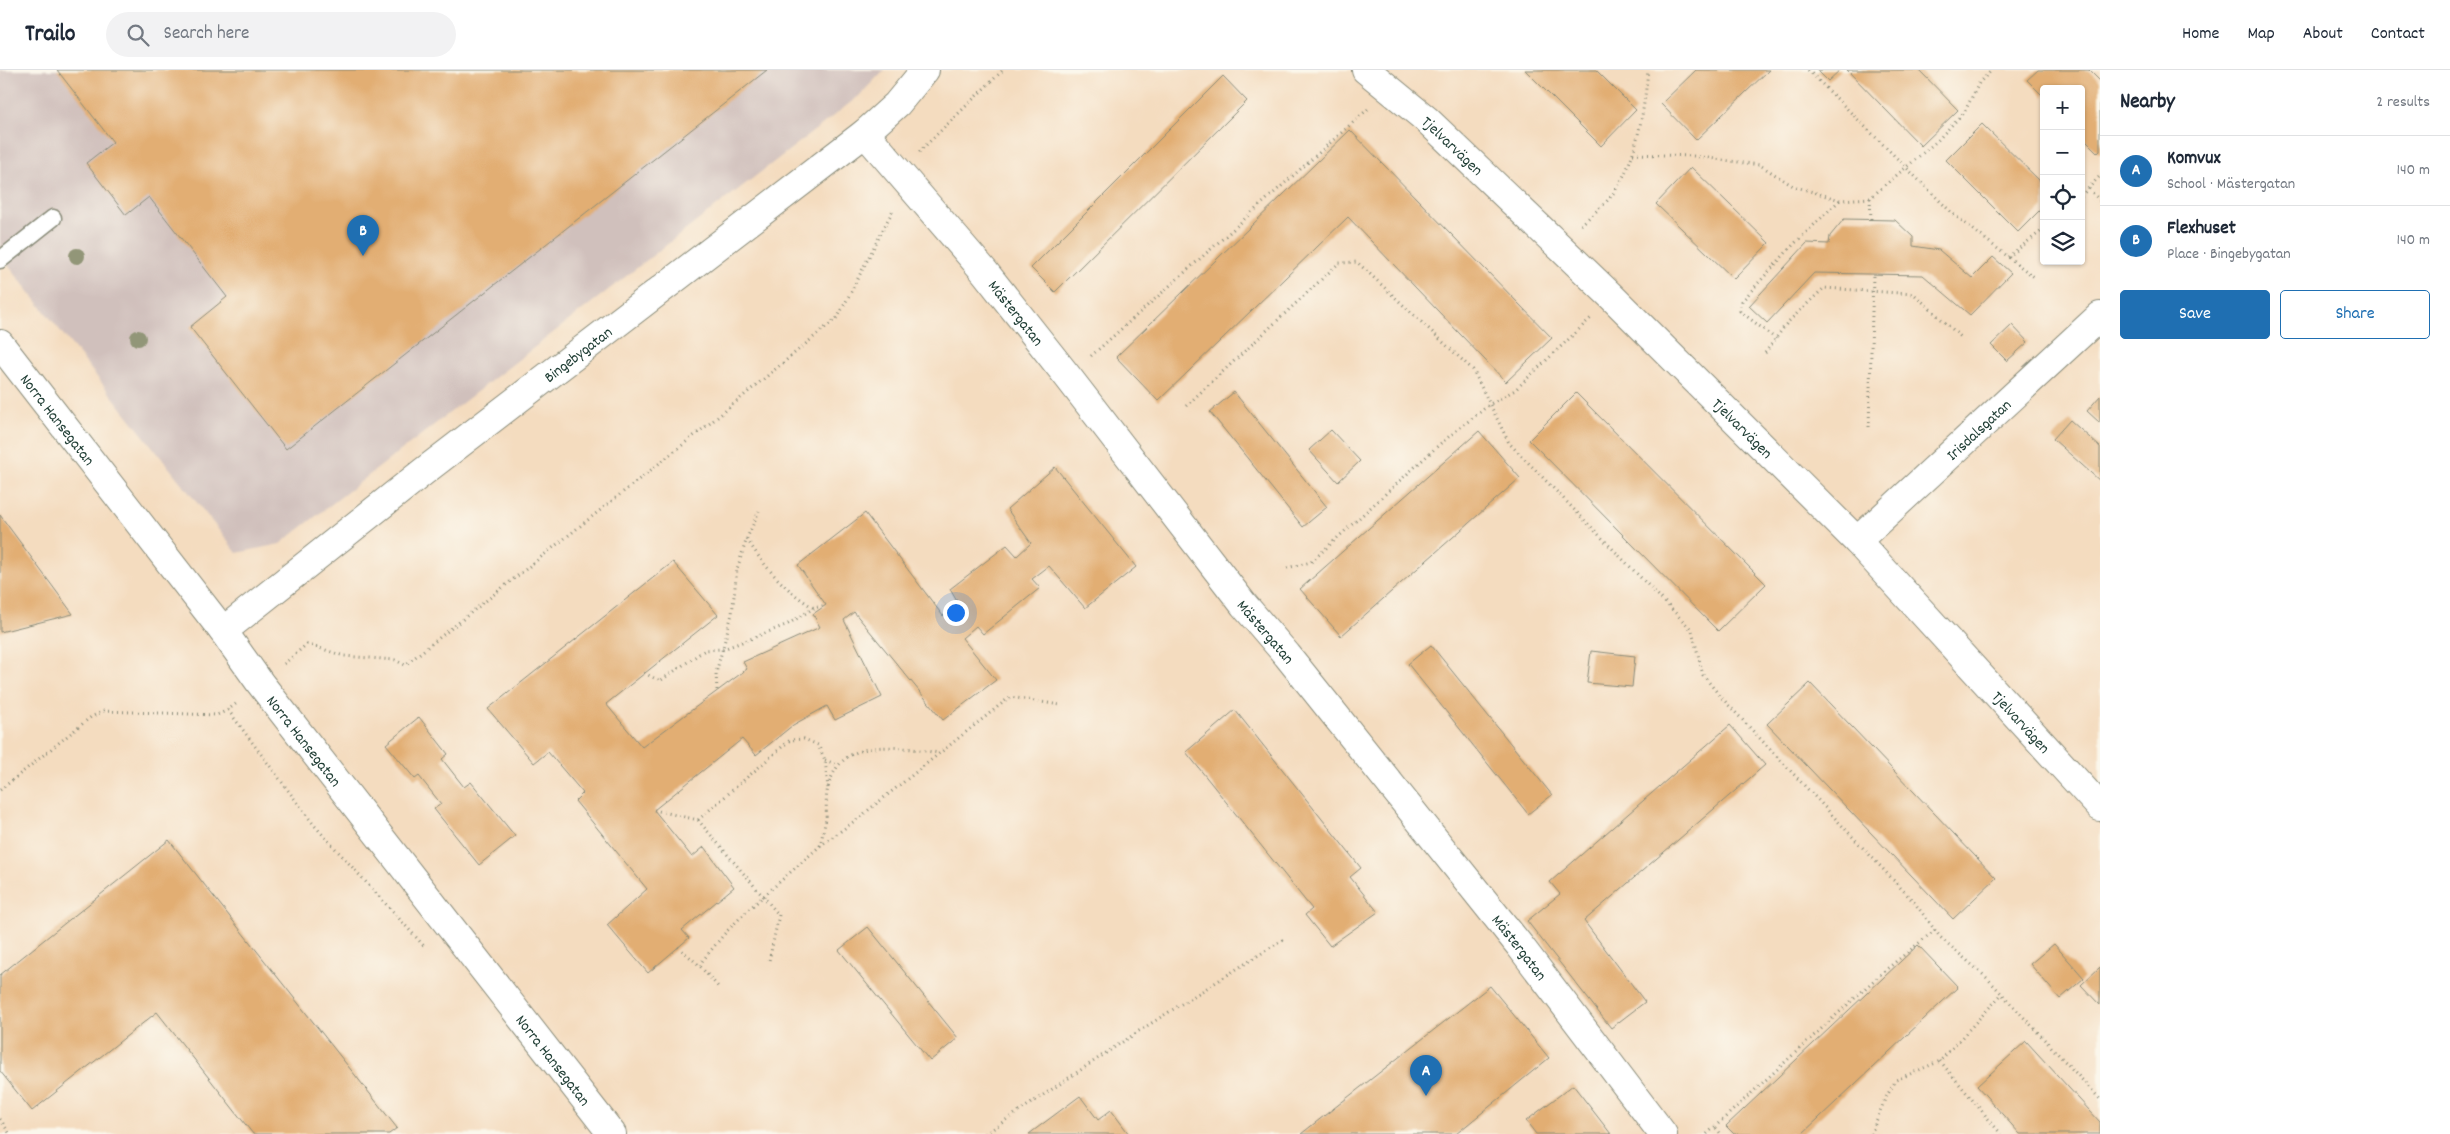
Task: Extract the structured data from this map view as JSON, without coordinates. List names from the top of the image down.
{
  "streets": {
    "street": [
      "Tjelvarvägen",
      "Mästergatan",
      "Bingebygatan",
      "Norra Hansegatan",
      "Irisdalsgatan"
    ]
  },
  "crossings": [
    ["Tjelvarvägen", "Irisdalsgatan"],
    ["Mästergatan", "Bingebygatan"],
    ["Bingebygatan", "Norra Hansegatan"]
  ],
  "page": {
    "header": "Trailo",
    "search": "Search here",
    "nav": [
      "Home",
      "Map",
      "About",
      "Contact"
    ],
    "heading": ["Nearby", "2 results"],
    "map_buttons": ["+", "−"],
    "list": [
      {
        "mark": "A",
        "name": "Komvux",
        "note": "School · Mästergatan",
        "value": "140 m"
      },
      {
        "mark": "B",
        "name": "Flexhuset",
        "note": "Place · Bingebygatan",
        "value": "140 m"
      }
    ],
    "pins": ["B", "A"],
    "buttons": ["Save", "Share"]
  }
}
